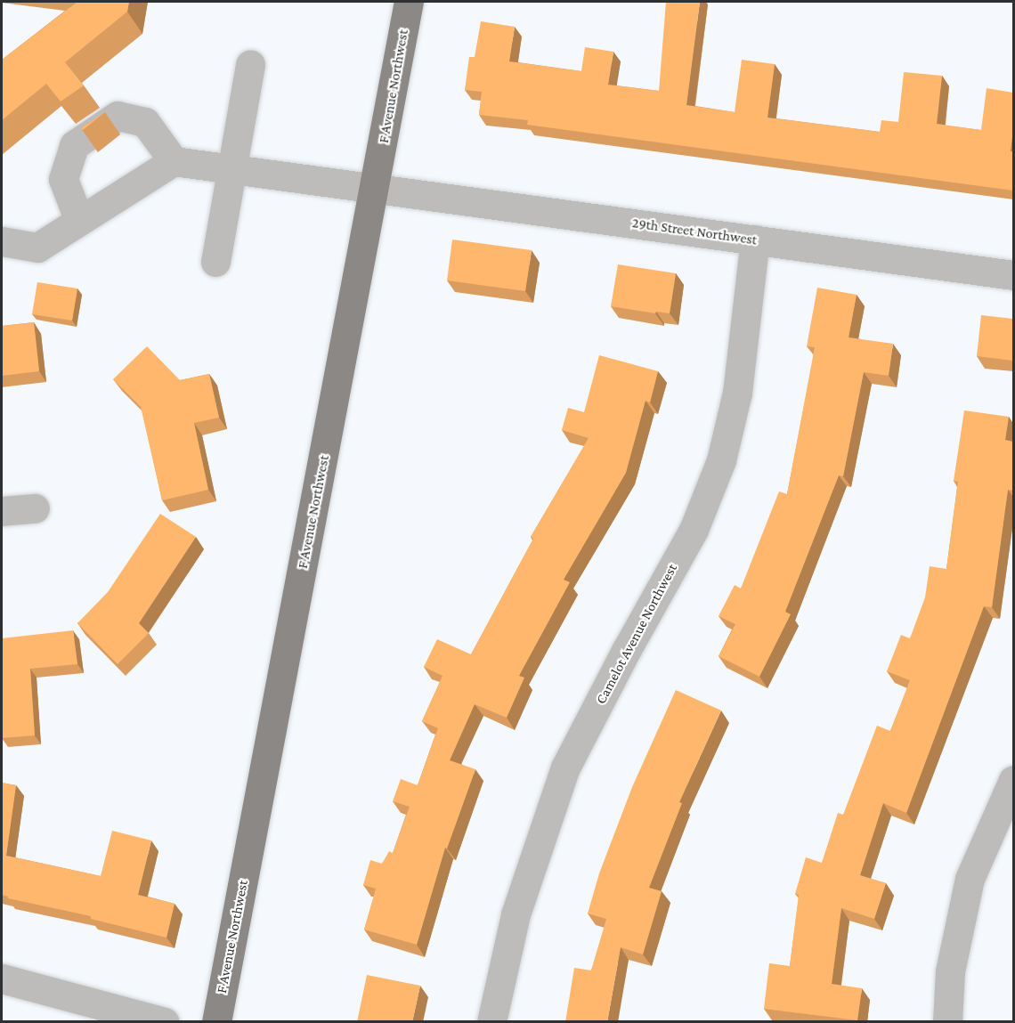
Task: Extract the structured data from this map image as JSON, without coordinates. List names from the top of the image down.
{
  "streets": {
    "main road": ["F Avenue Northwest"],
    "street": ["29th Street Northwest", "Camelot Avenue Northwest"]
  },
  "crossings": [
    ["F Avenue Northwest", "29th Street Northwest"],
    ["29th Street Northwest", "Camelot Avenue Northwest"]
  ]
}
